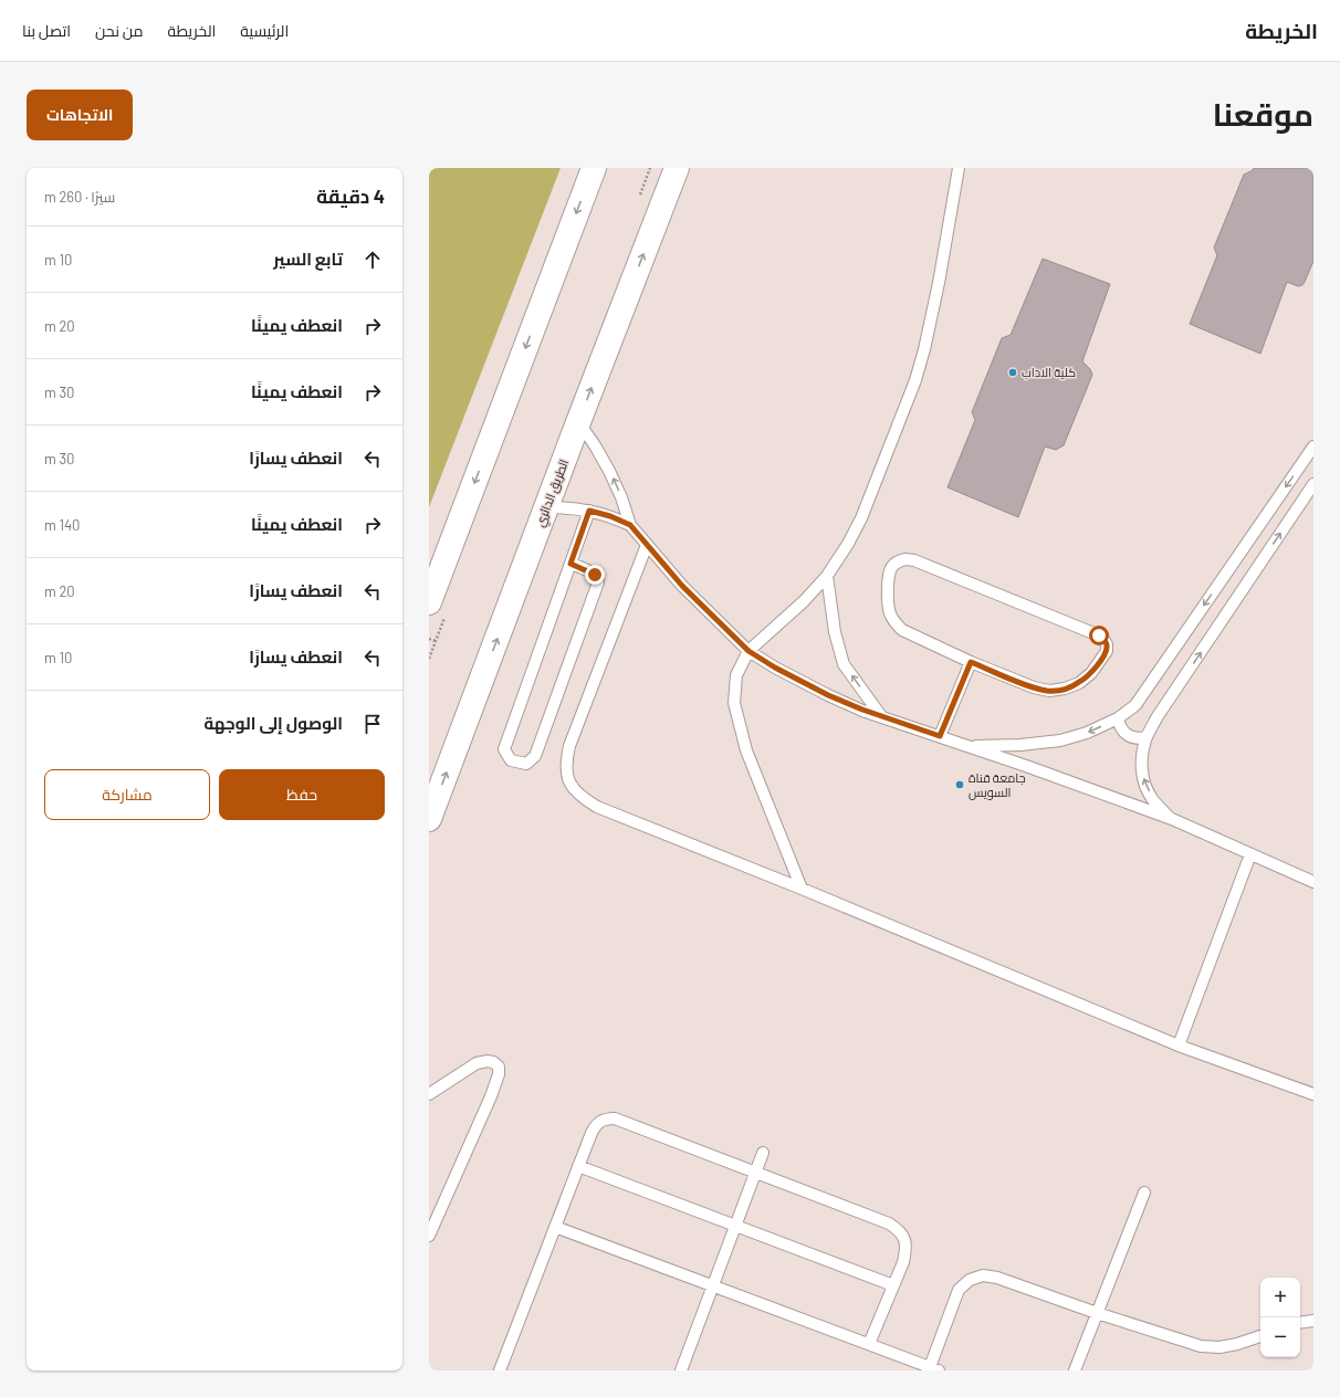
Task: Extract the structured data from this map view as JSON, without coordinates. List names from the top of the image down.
{
  "streets": {
    "main road": ["الطريق الدائري"]
  },
  "places": ["كلية الاداب", "جامعة قناة السويس"],
  "page": {
    "header": "الخريطة",
    "nav": [
      "الرئيسية",
      "الخريطة",
      "من نحن",
      "اتصل بنا"
    ],
    "title": "موقعنا",
    "buttons": [
      "الاتجاهات",
      ["حفظ", "مشاركة"]
    ],
    "heading": ["4 دقيقة", "سيرًا · 260 m"],
    "list": [
      ["تابع السير", "10 m"],
      ["انعطف يمينًا", "20 m"],
      ["انعطف يمينًا", "30 m"],
      ["انعطف يسارًا", "30 m"],
      ["انعطف يمينًا", "140 m"],
      ["انعطف يسارًا", "20 m"],
      ["انعطف يسارًا", "10 m"],
      "الوصول إلى الوجهة"
    ],
    "map_buttons": ["+", "−"]
  }
}
